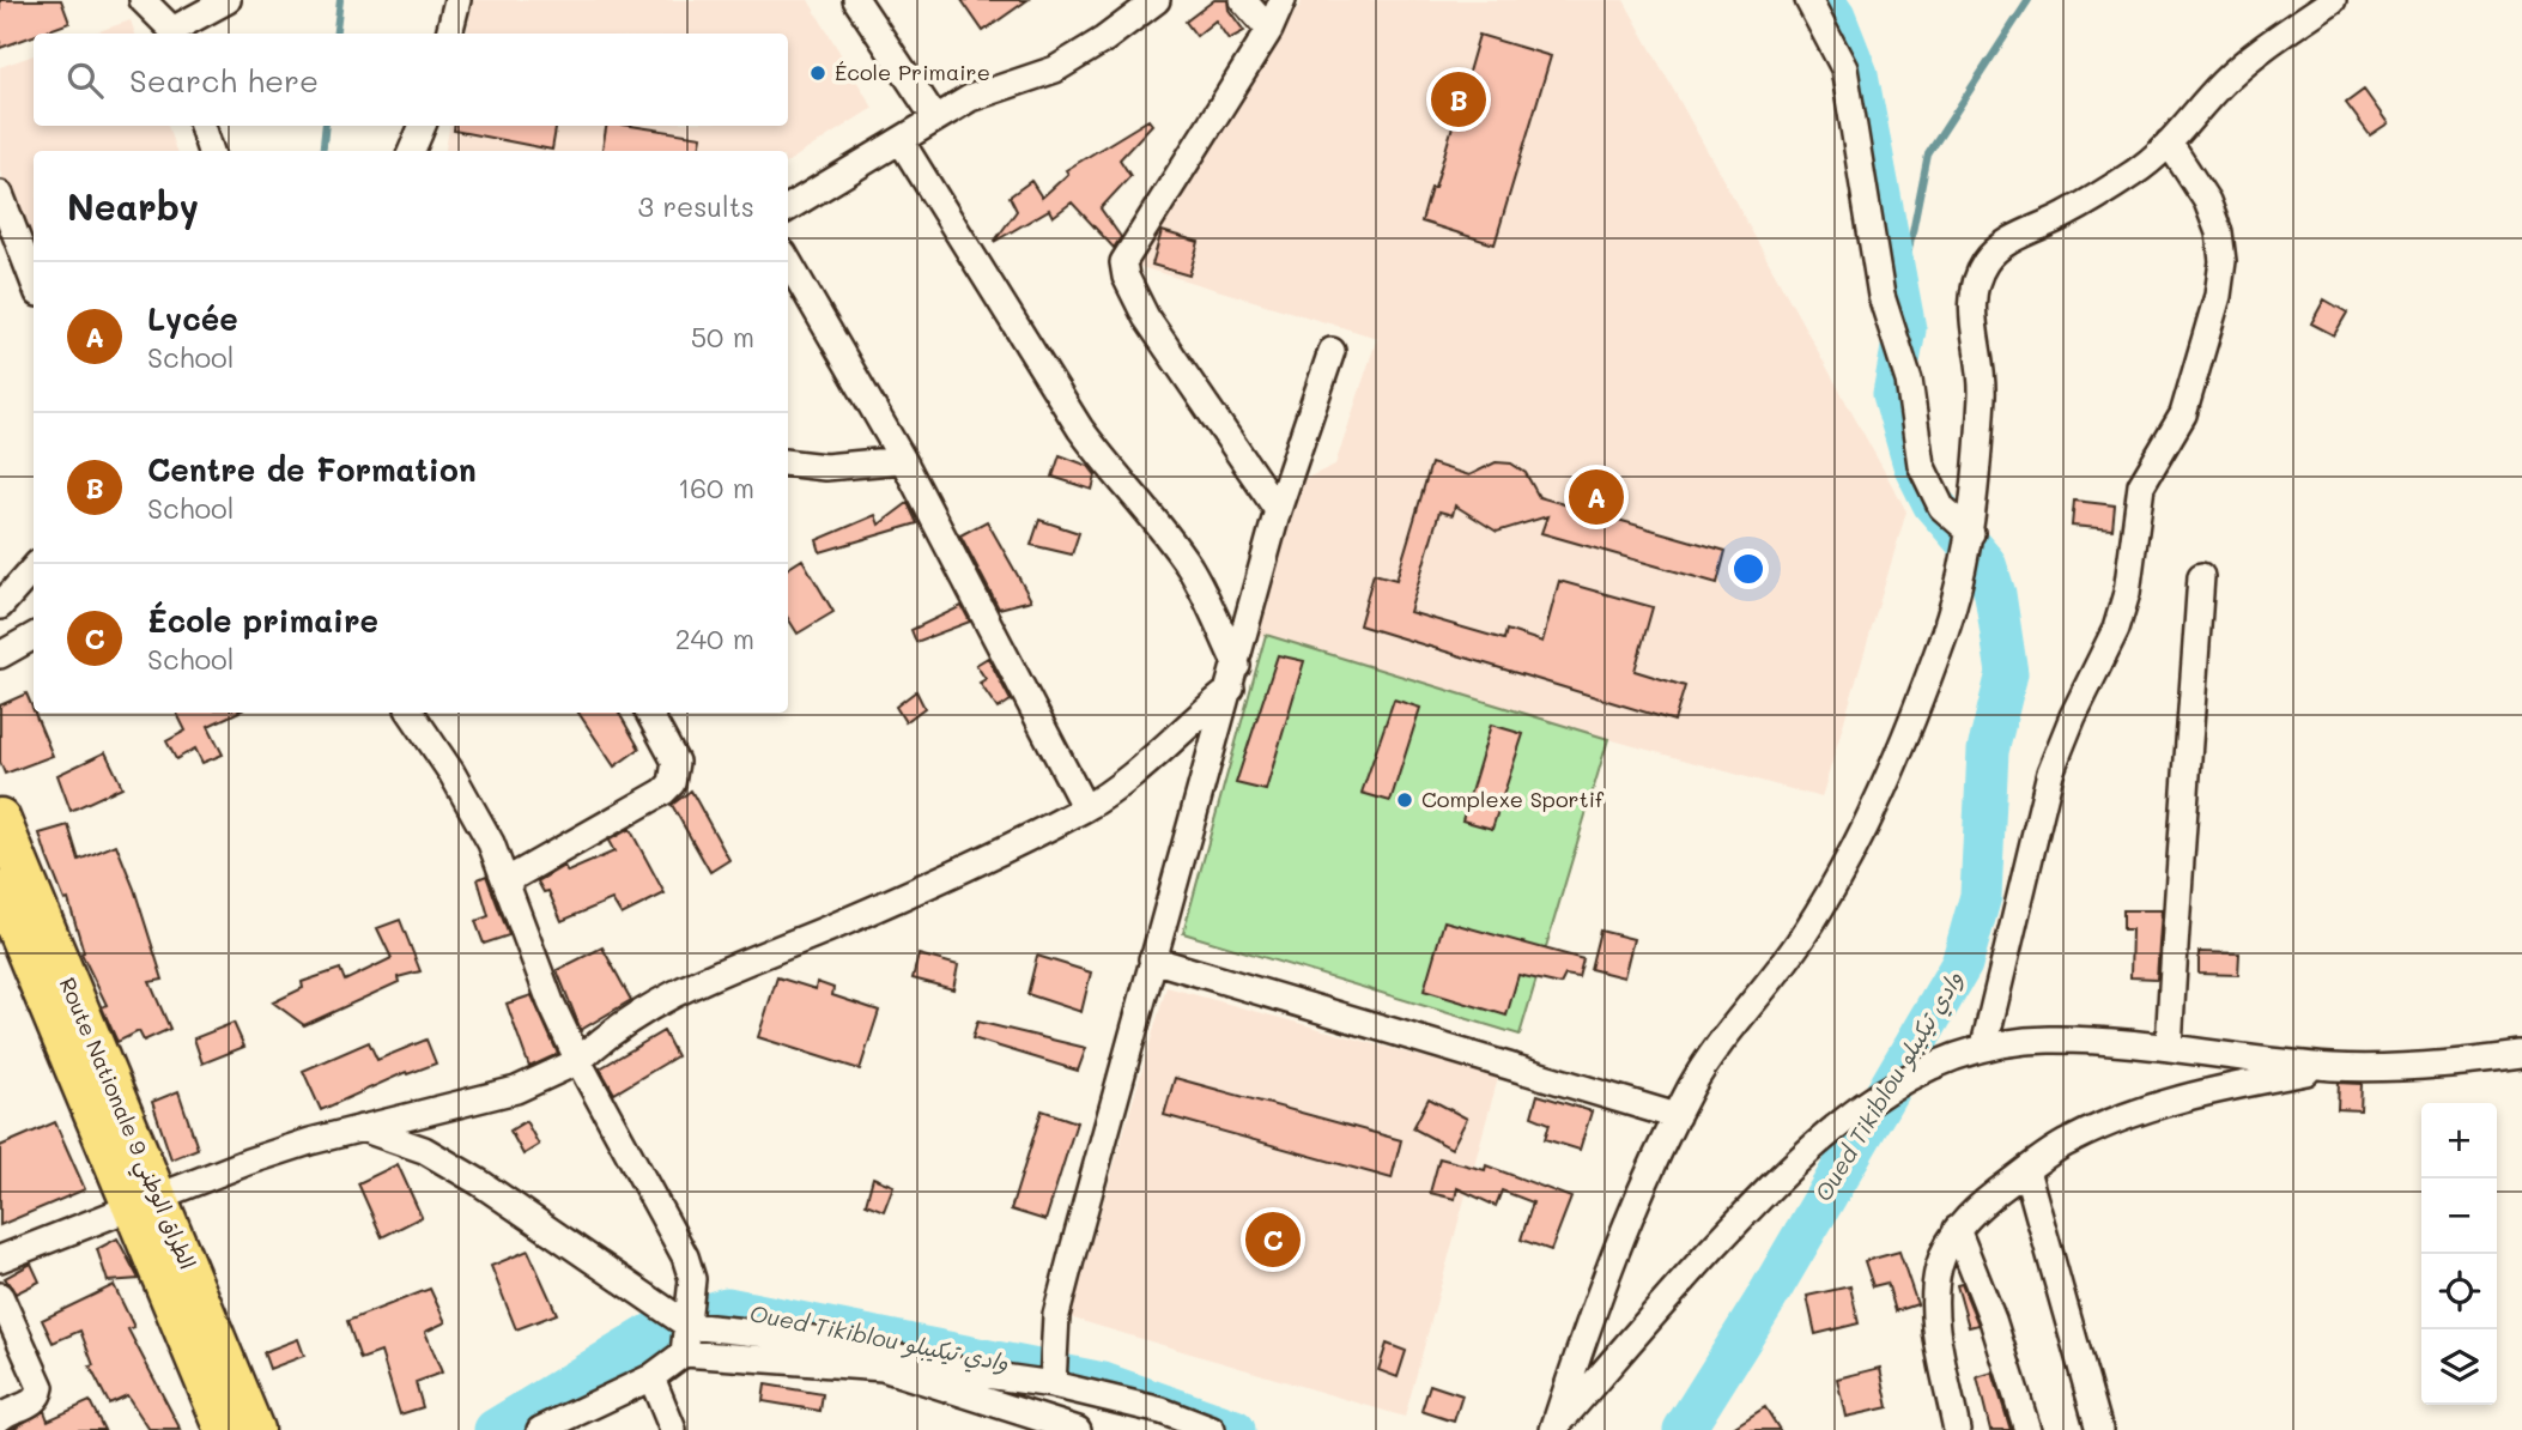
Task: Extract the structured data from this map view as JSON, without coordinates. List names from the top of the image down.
{
  "streets": {
    "main road": ["Route Nationale الطراق الوطني 9"]
  },
  "water": ["Oued Tikiblou وادي تيكيبلو"],
  "places": ["École Primaire", "Complexe Sportif"],
  "page": {
    "search": "Search here",
    "pins": ["B", "A", "C"],
    "heading": ["Nearby", "3 results"],
    "list": [
      {
        "mark": "A",
        "name": "Lycée",
        "note": "School",
        "value": "50 m"
      },
      {
        "mark": "B",
        "name": "Centre de Formation",
        "note": "School",
        "value": "160 m"
      },
      {
        "mark": "C",
        "name": "École primaire",
        "note": "School",
        "value": "240 m"
      }
    ],
    "map_buttons": ["+", "−"]
  }
}
